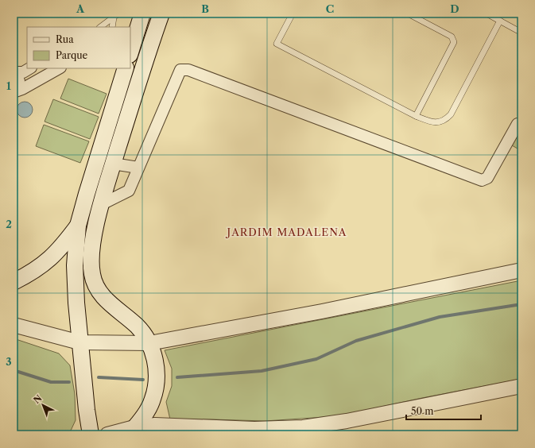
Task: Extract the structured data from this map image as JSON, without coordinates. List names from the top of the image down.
{
  "districts": ["JARDIM MADALENA"],
  "legend": ["Rua", "Parque"],
  "scale_bar": "50 m",
  "north": "top left",
  "grid": {
    "columns": [
      "A",
      "B",
      "C",
      "D"
    ],
    "rows": ["1", "2", "3"]
  }
}
